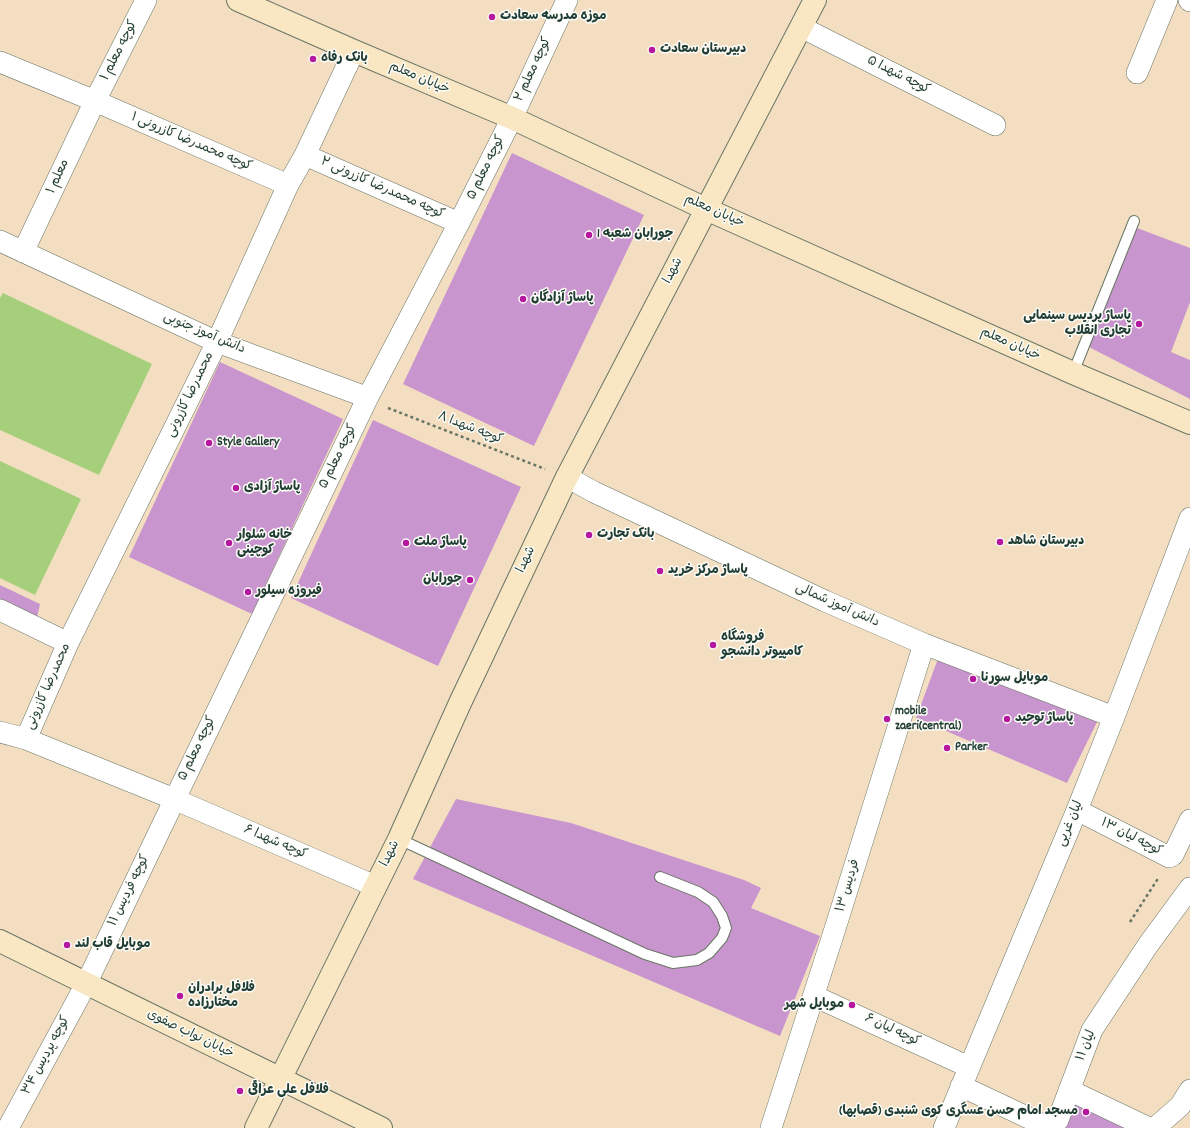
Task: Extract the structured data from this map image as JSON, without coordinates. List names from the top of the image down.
{
  "streets": {
    "street": [
      "کوچه معلم ۱",
      "کوچه معلم ۲",
      "کوچه شهدا ۵",
      "خیابان معلم",
      "کوچه محمدرضا کازرونی ۱",
      "کوچه معلم ۵",
      "معلم ۱",
      "کوچه محمدرضا کازرونی ۲",
      "شهدا",
      "دانش آموز جنوبی",
      "محمدرضا کازرونی",
      "دانش آموز شمالی",
      "لیان غربی",
      "کوچه لیان ۱۳",
      "کوچه شهدا ۶",
      "فردیس ۱۳",
      "کوچه فردیس ۱۱",
      "کوچه لیان ۶",
      "خیابان نواب صفوی",
      "لیان ۱۱",
      "کوچه پردیس ۳۴"
    ],
    "path": ["کوچه شهدا ۸"]
  },
  "crossings": [
    ["کوچه معلم ۱", "کوچه محمدرضا کازرونی ۱"],
    ["کوچه معلم ۱", "معلم ۱"],
    ["کوچه معلم ۲", "خیابان معلم"],
    ["کوچه معلم ۲", "کوچه معلم ۵"],
    ["کوچه شهدا ۵", "شهدا"],
    ["خیابان معلم", "کوچه معلم ۵"],
    ["خیابان معلم", "شهدا"],
    ["خیابان معلم", "محمدرضا کازرونی"],
    ["کوچه محمدرضا کازرونی ۱", "معلم ۱"],
    ["کوچه محمدرضا کازرونی ۱", "محمدرضا کازرونی"],
    ["کوچه معلم ۵", "کوچه محمدرضا کازرونی ۲"],
    ["کوچه معلم ۵", "دانش آموز جنوبی"],
    ["کوچه معلم ۵", "کوچه شهدا ۸"],
    ["کوچه معلم ۵", "کوچه شهدا ۶"],
    ["کوچه معلم ۵", "کوچه فردیس ۱۱"],
    ["معلم ۱", "دانش آموز جنوبی"],
    ["کوچه محمدرضا کازرونی ۲", "محمدرضا کازرونی"],
    ["شهدا", "کوچه شهدا ۸"],
    ["شهدا", "دانش آموز شمالی"],
    ["شهدا", "کوچه شهدا ۶"],
    ["شهدا", "خیابان نواب صفوی"],
    ["دانش آموز جنوبی", "محمدرضا کازرونی"],
    ["دانش آموز جنوبی", "کوچه شهدا ۸"],
    ["محمدرضا کازرونی", "کوچه شهدا ۶"],
    ["کوچه شهدا ۸", "دانش آموز شمالی"],
    ["دانش آموز شمالی", "لیان غربی"],
    ["دانش آموز شمالی", "فردیس ۱۳"],
    ["لیان غربی", "کوچه لیان ۱۳"],
    ["لیان غربی", "کوچه لیان ۶"],
    ["لیان غربی", "لیان ۱۱"],
    ["کوچه شهدا ۶", "کوچه فردیس ۱۱"],
    ["فردیس ۱۳", "کوچه لیان ۶"],
    ["کوچه فردیس ۱۱", "خیابان نواب صفوی"],
    ["کوچه فردیس ۱۱", "کوچه پردیس ۳۴"],
    ["خیابان نواب صفوی", "کوچه پردیس ۳۴"]
  ],
  "places": [
    "موزه مدرسه سعادت",
    "دبیرستان سعادت",
    "بانک رفاه",
    "جورابان شعبه 1",
    "پاساژ آزادگان",
    "پاساژ پردیس سینمایی تجاری انقلاب",
    "Style Gallery",
    "پاساژ آزادی",
    "بانک تجارت",
    "دبیرستان شاهد",
    "خانه شلوار کوچینی",
    "پاساژ ملت",
    "پاساژ مرکز خرید",
    "جورابان",
    "فیروزه سیلور",
    "فروشگاه کامپیوتر دانشجو",
    "موبایل سورنا",
    "mobile zaeri(central)",
    "پاساژ توحید",
    "Parker",
    "موبایل قاب لند",
    "فلافل برادران مختارزاده",
    "موبایل شهر",
    "فلافل علی عراقی",
    "مسجد امام حسن عسگری کوی شنبدی (قصابها)"
  ]
}
